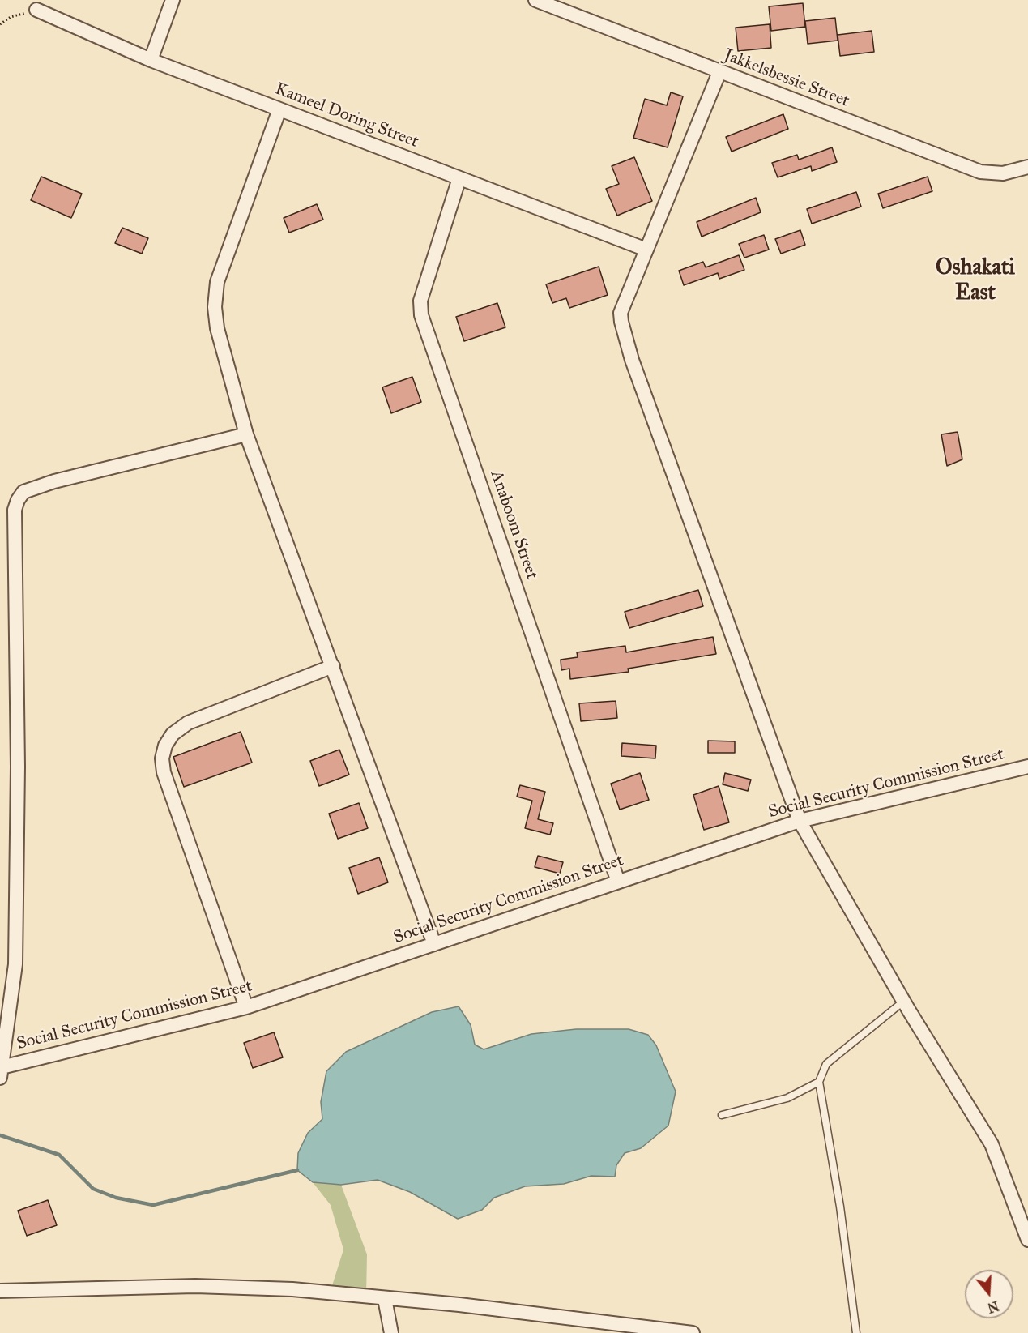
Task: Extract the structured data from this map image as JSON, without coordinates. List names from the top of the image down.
{
  "streets": {
    "street": [
      "Jakkelsbessie Street",
      "Kameel Doring Street",
      "Anaboom Street",
      "Social Security Commission Street"
    ]
  },
  "crossings": [
    ["Kameel Doring Street", "Anaboom Street"],
    ["Anaboom Street", "Social Security Commission Street"]
  ],
  "districts": ["Oshakati East"],
  "north": "bottom"
}
